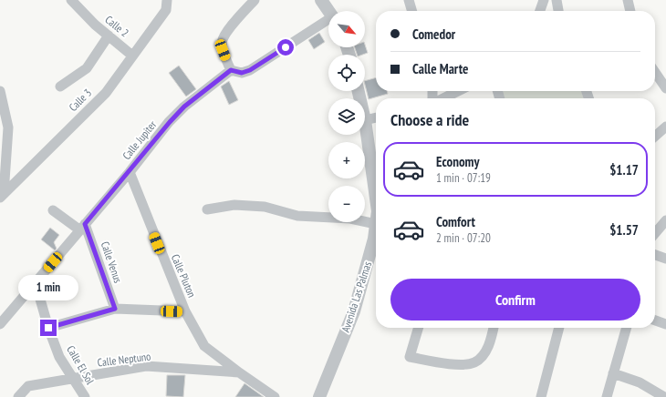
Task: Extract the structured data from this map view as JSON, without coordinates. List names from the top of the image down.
{
  "streets": {
    "street": [
      "Calle 2",
      "Calle 3",
      "Calle Jupiter",
      "Calle Venus",
      "Calle Pluton",
      "Avenida Las Palmas",
      "Calle Neptuno",
      "Calle El Sol"
    ]
  },
  "crossings": [
    ["Calle 2", "Calle 3"],
    ["Calle Jupiter", "Calle Venus"],
    ["Calle Jupiter", "Calle Pluton"],
    ["Calle Jupiter", "Calle El Sol"],
    ["Calle Pluton", "Calle Neptuno"],
    ["Calle Neptuno", "Calle El Sol"]
  ],
  "north": "bottom right",
  "page": {
    "map_buttons": ["+", "−"],
    "banner": ["Comedor", "Calle Marte"],
    "heading": "Choose a ride",
    "list": [
      {
        "name": "Economy",
        "note": "1 min · 07:19",
        "value": "$1.17"
      },
      {
        "name": "Comfort",
        "note": "2 min · 07:20",
        "value": "$1.57"
      }
    ],
    "buttons": "Confirm",
    "bubble": "1 min"
  }
}
